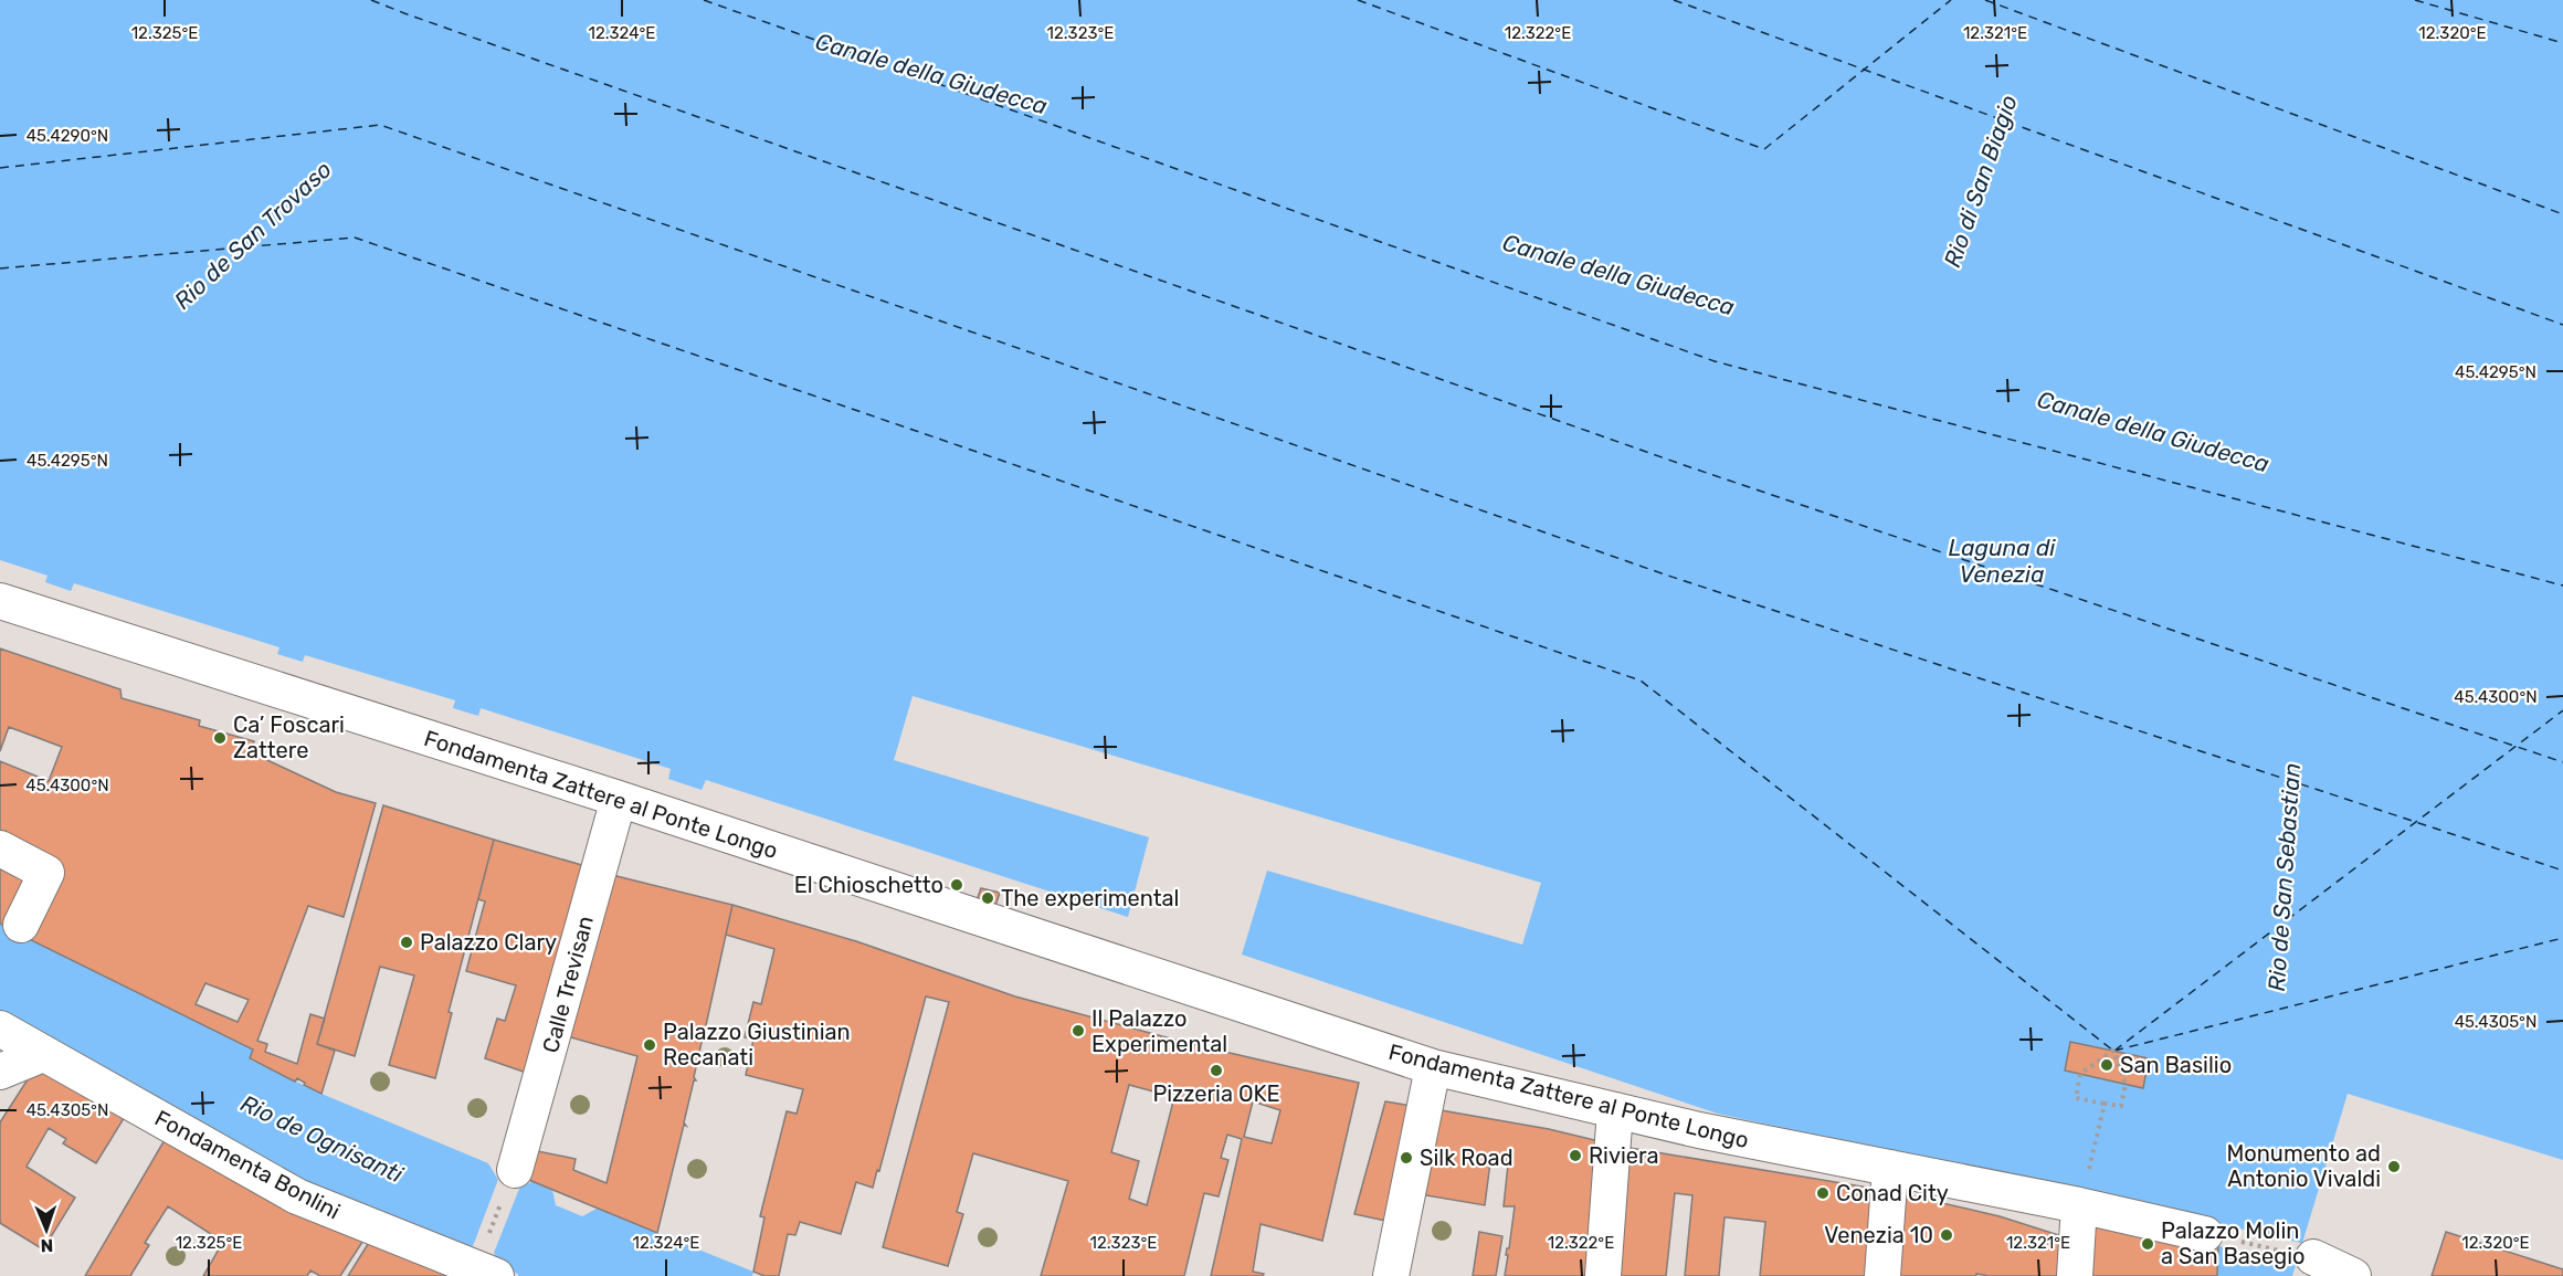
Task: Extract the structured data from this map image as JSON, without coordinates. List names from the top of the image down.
{
  "streets": {
    "street": ["Fondamenta Zattere al Ponte Longo", "Calle Trevisan", "Fondamenta Bonlini"]
  },
  "crossings": [
    ["Fondamenta Zattere al Ponte Longo", "Calle Trevisan"]
  ],
  "water": [
    "Canale della Giudecca",
    "Rio di San Biagio",
    "Rio de San Trovaso",
    "Laguna di Venezia",
    "Rio de San Sebastian",
    "Rio de Ognisanti"
  ],
  "places": [
    "Ca’ Foscari Zattere",
    "El Chioschetto",
    "The experimental",
    "Palazzo Clary",
    "Il Palazzo Experimental",
    "Palazzo Giustinian Recanati",
    "San Basilio",
    "Pizzeria OKE",
    "Riviera",
    "Silk Road",
    "Monumento ad Antonio Vivaldi",
    "Conad City",
    "Venezia 10",
    "Palazzo Molin a San Basegio"
  ],
  "north": "bottom",
  "coordinates": [
    "12.325°E",
    "12.324°E",
    "12.323°E",
    "12.322°E",
    "12.321°E",
    "12.320°E",
    "45.4290°N",
    "45.4295°N",
    "45.4300°N",
    "45.4305°N"
  ]
}
